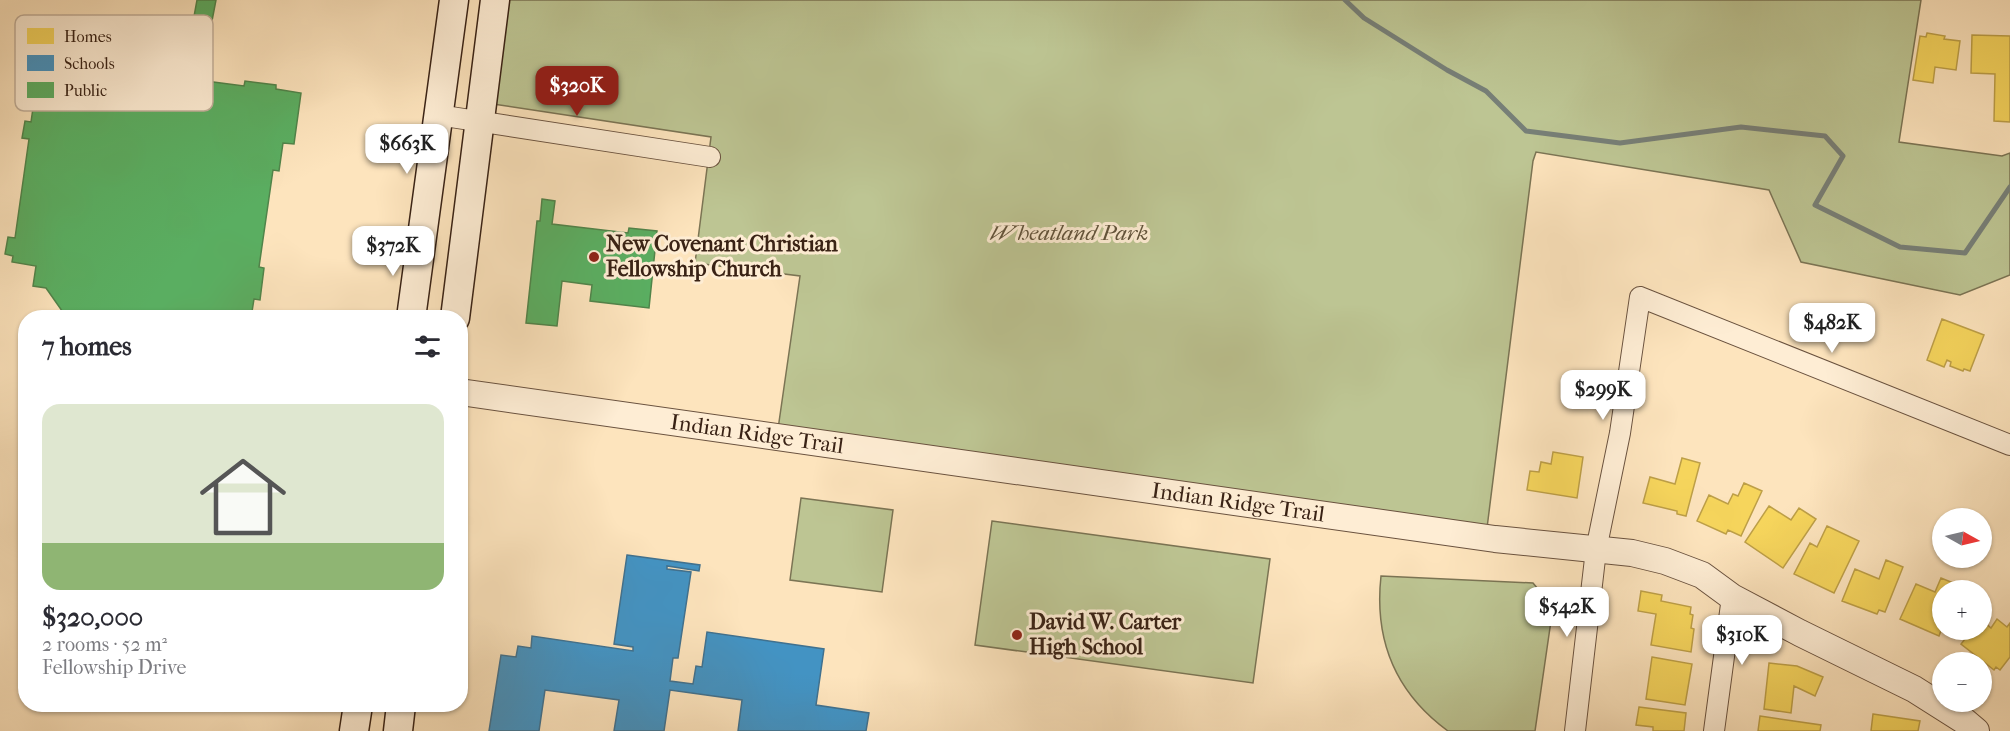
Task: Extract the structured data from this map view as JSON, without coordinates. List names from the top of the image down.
{
  "streets": {
    "street": ["Indian Ridge Trail"]
  },
  "parks": ["Wheatland Park"],
  "places": ["New Covenant Christian Fellowship Church", "David W. Carter High School"],
  "legend": ["Homes", "Schools", "Public"],
  "north": "right",
  "page": {
    "price": [
      "$320K",
      "$663K",
      "$372K",
      "$482K",
      "$299K",
      "$542K",
      "$310K"
    ],
    "heading": "7 homes",
    "list": [
      {
        "name": "$320,000",
        "note": "2 rooms · 52 m² · Fellowship Drive"
      }
    ],
    "map_buttons": ["+", "−"]
  }
}
